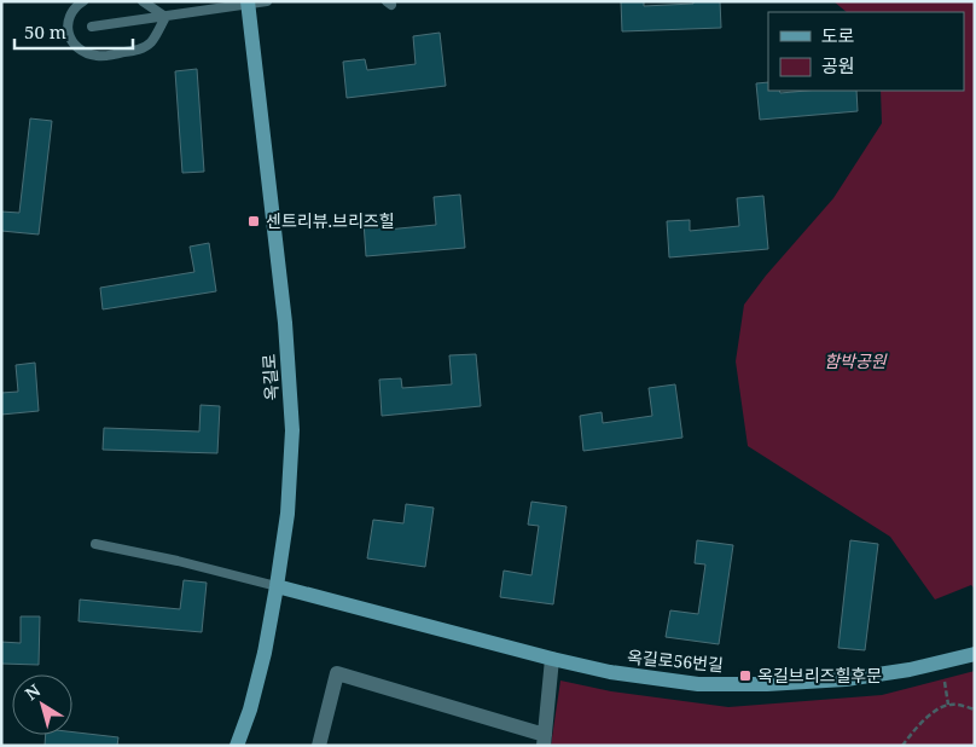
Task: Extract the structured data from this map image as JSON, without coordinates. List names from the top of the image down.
{
  "streets": {
    "street": ["옥길로", "옥길로56번길"]
  },
  "crossings": [
    ["옥길로", "옥길로56번길"]
  ],
  "parks": ["함박공원"],
  "places": {
    "transit": ["센트리뷰.브리즈힐", "옥길브리즈힐후문"]
  },
  "legend": ["도로", "공원"],
  "scale_bar": "50 m",
  "north": "top left"
}
